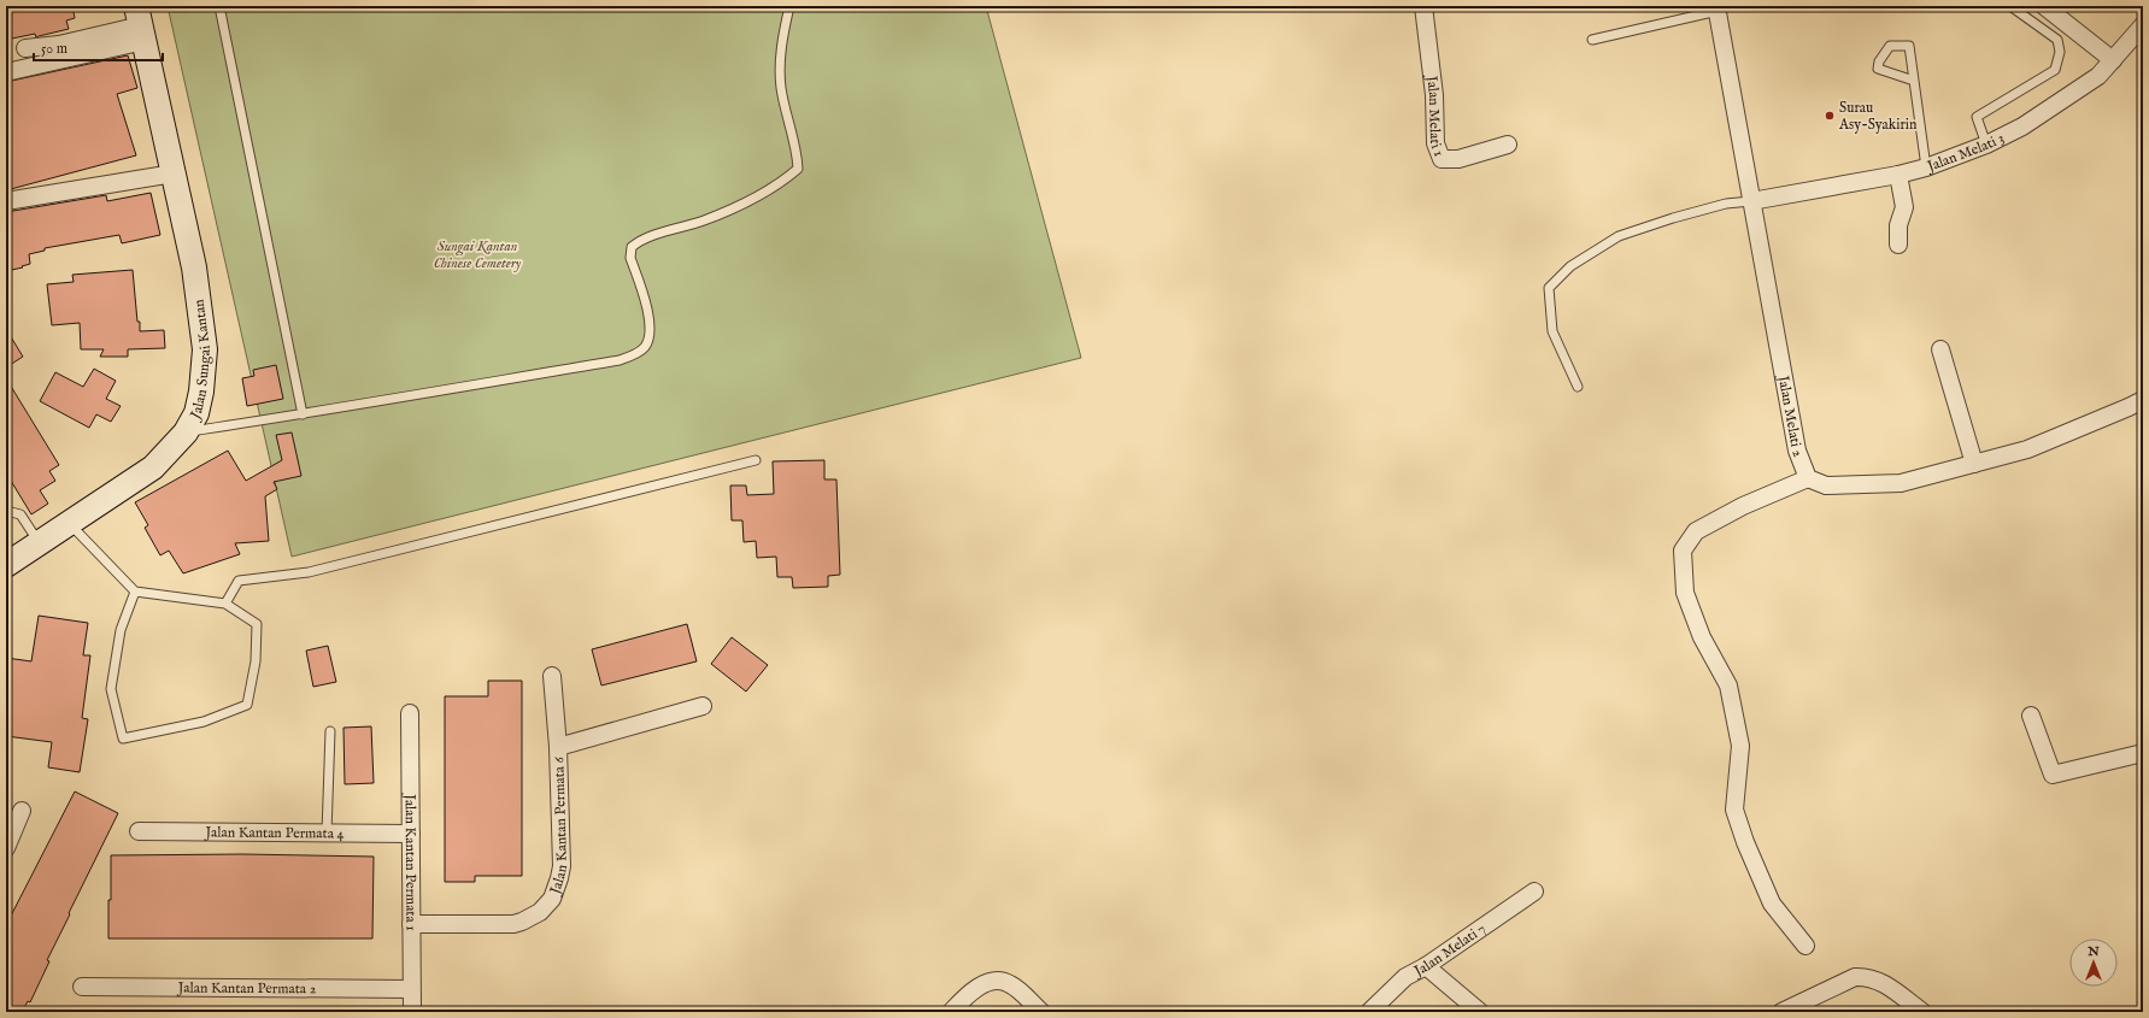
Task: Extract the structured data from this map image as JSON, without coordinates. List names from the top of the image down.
{
  "streets": {
    "main road": ["Jalan Sungai Kantan"],
    "street": [
      "Jalan Melati 1",
      "Jalan Melati 3",
      "Jalan Melati 2",
      "Jalan Kantan Permata 6",
      "Jalan Kantan Permata 4",
      "Jalan Kantan Permata 1",
      "Jalan Melati 7",
      "Jalan Kantan Permata 2"
    ]
  },
  "crossings": [
    ["Jalan Melati 3", "Jalan Melati 2"],
    ["Jalan Kantan Permata 6", "Jalan Kantan Permata 1"],
    ["Jalan Kantan Permata 4", "Jalan Kantan Permata 1"],
    ["Jalan Kantan Permata 1", "Jalan Kantan Permata 2"]
  ],
  "parks": ["Sungai Kantan Chinese Cemetery"],
  "places": ["Surau Asy-Syakirin"],
  "scale_bar": "50 m",
  "north": "top"
}
